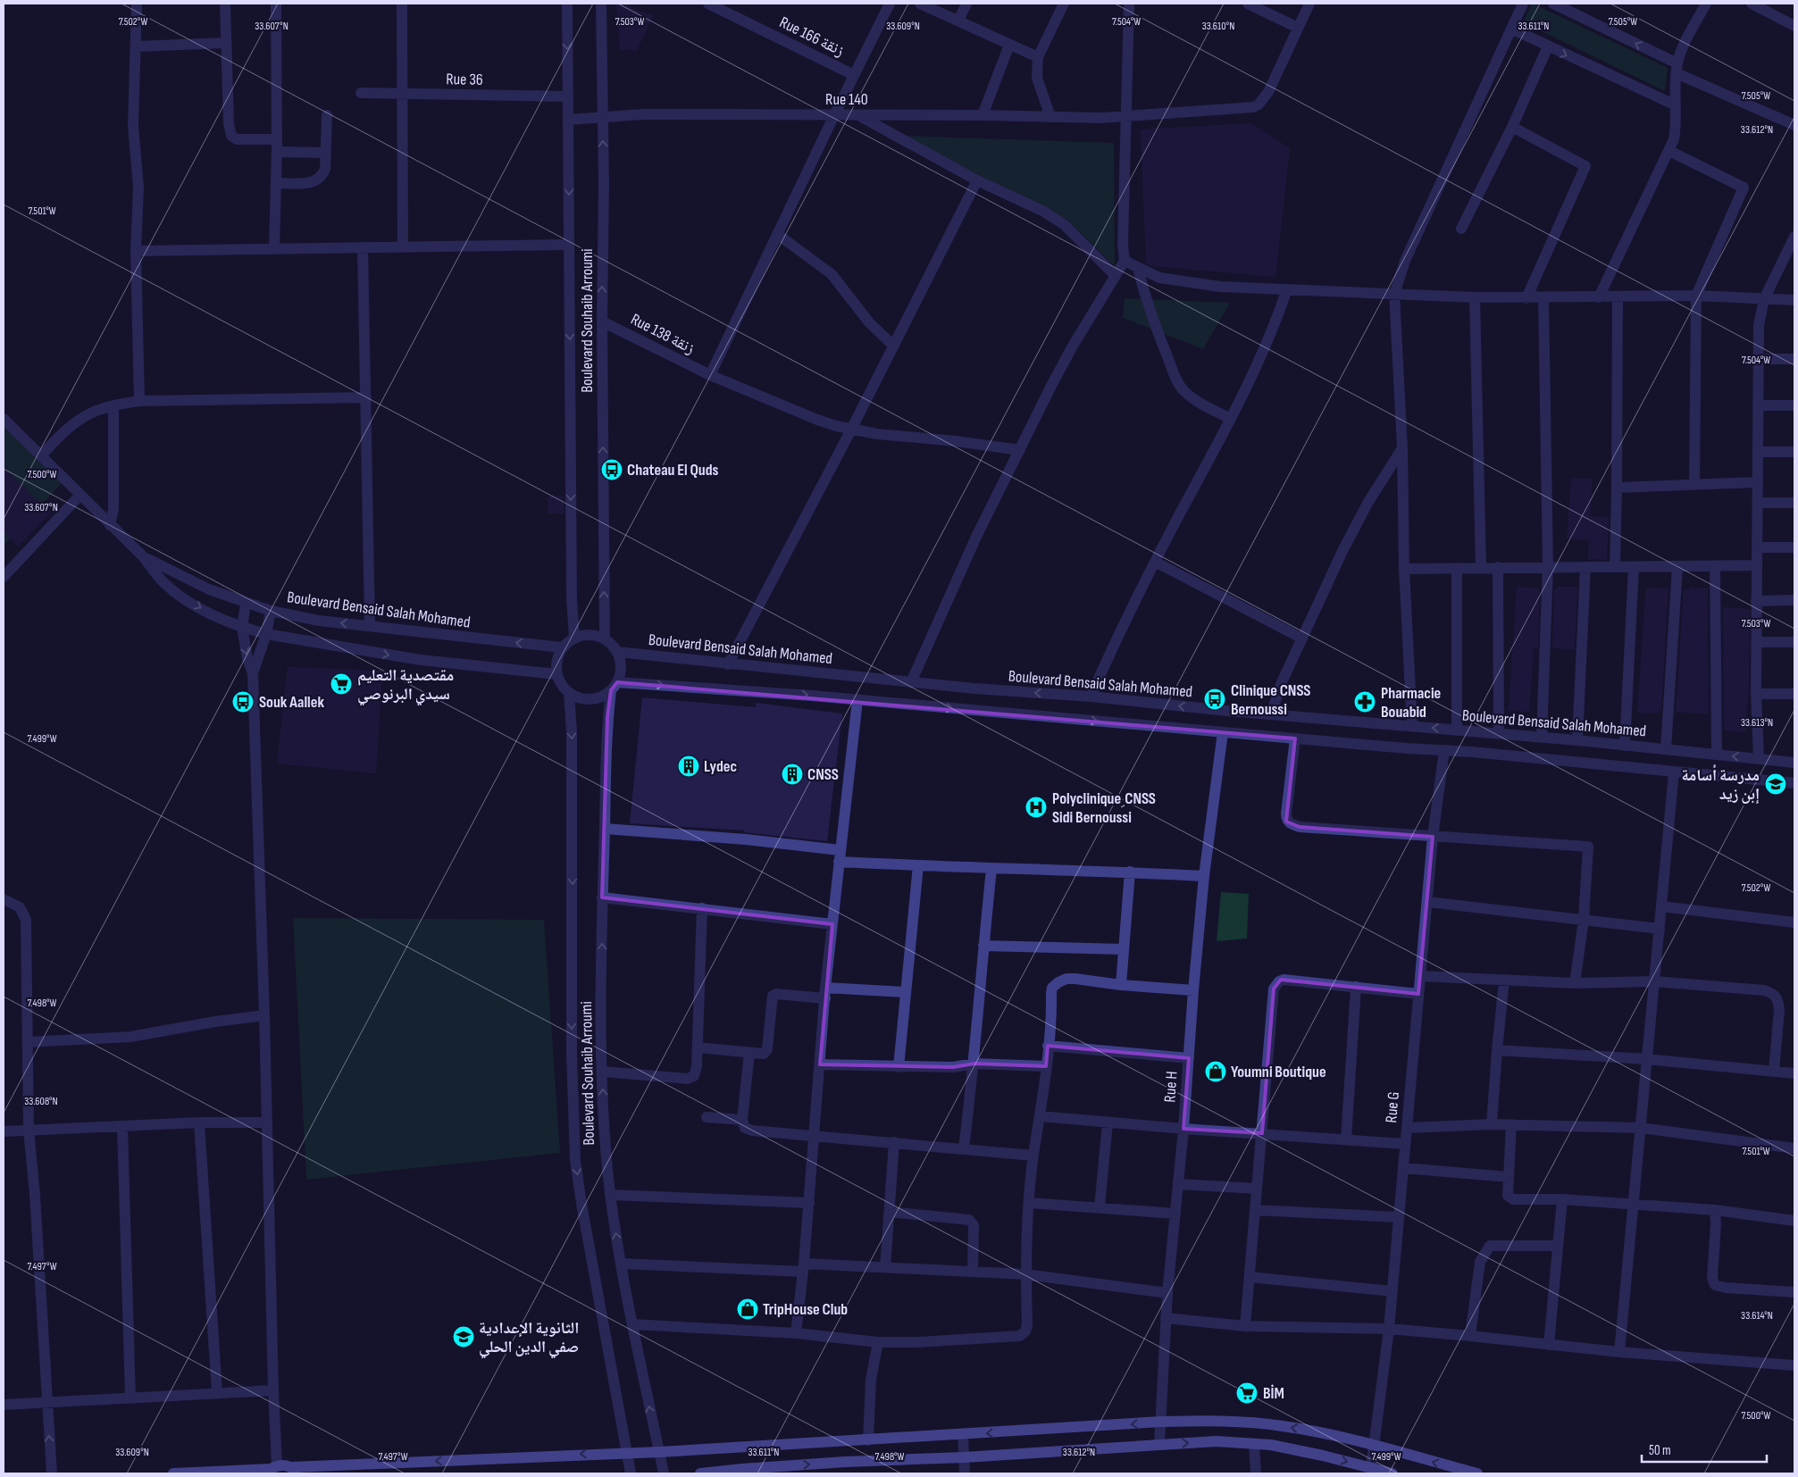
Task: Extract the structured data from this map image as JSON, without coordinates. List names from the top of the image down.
{
  "streets": {
    "street": [
      "Rue 166 زنقة",
      "Rue 36",
      "Rue 140",
      "Boulevard Souhaib Arroumi",
      "Rue 138 زنقة",
      "Boulevard Bensaid Salah Mohamed",
      "Rue H",
      "Rue G"
    ]
  },
  "crossings": [
    ["Rue 36", "Boulevard Souhaib Arroumi"],
    ["Rue 140", "Boulevard Souhaib Arroumi"],
    ["Boulevard Souhaib Arroumi", "Rue 138 زنقة"],
    ["Boulevard Souhaib Arroumi", "Boulevard Bensaid Salah Mohamed"]
  ],
  "places": {
    "bus stop": ["Chateau El Quds", "Clinique CNSS Bernoussi", "Souk Aallek"],
    "supermarket": ["مقتصدية التعليم سيدي البرنوصي", "BİM"],
    "pharmacy": ["Pharmacie Bouabid"],
    "building": ["Lydec", "CNSS"],
    "school or university": ["مدرسة أسامة إبن زيد", "الثانوية الإعدادية صفي الدين الحلي"],
    "hospital": ["Polyclinique ِCNSS Sidi Bernoussi"],
    "shop": ["Youmni Boutique", "TripHouse Club"]
  },
  "scale_bar": "50 m",
  "coordinates": [
    "7.502°W",
    "7.503°W",
    "7.504°W",
    "7.505°W",
    "33.607°N",
    "33.609°N",
    "33.610°N",
    "33.611°N",
    "33.612°N",
    "7.501°W",
    "7.500°W",
    "33.613°N",
    "7.499°W",
    "7.498°W",
    "33.608°N",
    "7.497°W",
    "33.614°N"
  ]
}
